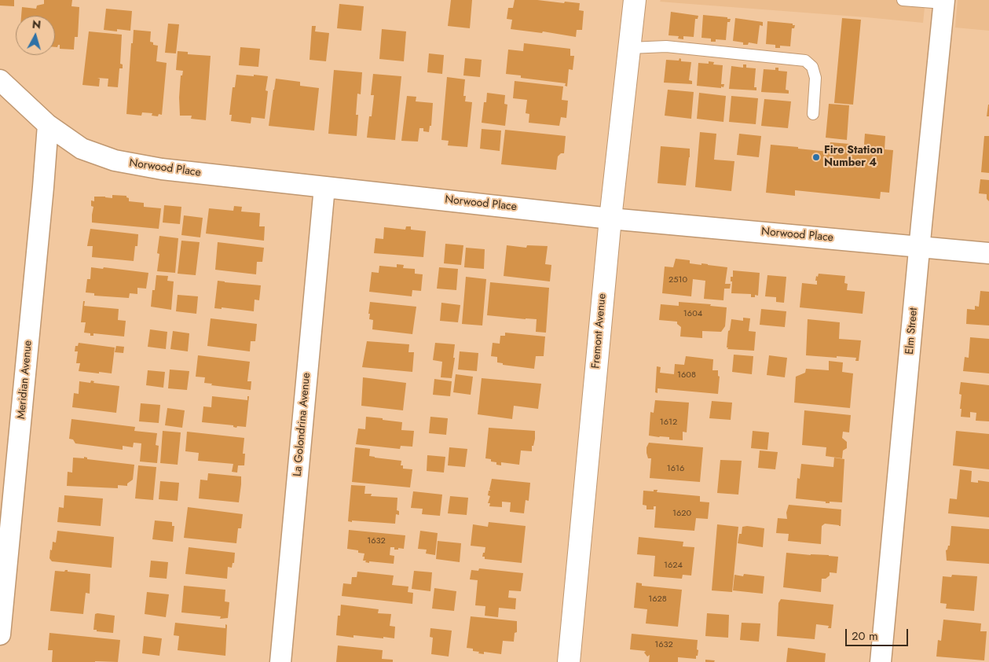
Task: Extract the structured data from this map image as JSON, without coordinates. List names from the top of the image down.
{
  "streets": {
    "main road": ["Fremont Avenue"],
    "street": [
      "Norwood Place",
      "Elm Street",
      "Meridian Avenue",
      "La Golondrina Avenue"
    ]
  },
  "crossings": [
    ["Norwood Place", "Fremont Avenue"],
    ["Norwood Place", "Elm Street"],
    ["Norwood Place", "Meridian Avenue"],
    ["Norwood Place", "La Golondrina Avenue"]
  ],
  "places": ["Fire Station Number 4"],
  "house_numbers": [
    "2510",
    "1604",
    "1608",
    "1612",
    "1616",
    "1620",
    "1632",
    "1624",
    "1628",
    "1632"
  ],
  "scale_bar": "20 m",
  "north": "top"
}
